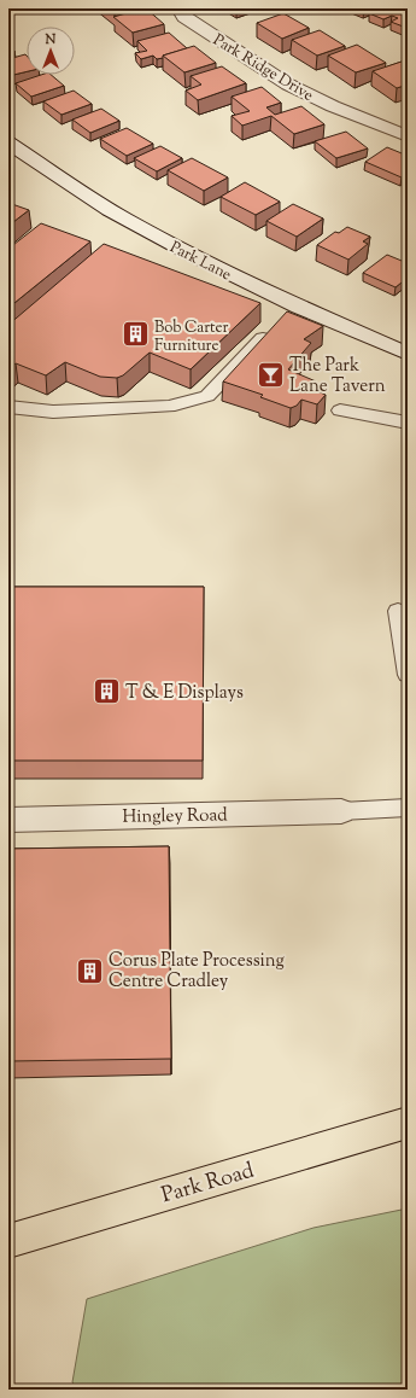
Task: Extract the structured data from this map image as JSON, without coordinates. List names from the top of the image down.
{
  "streets": {
    "highway": ["Park Road"],
    "street": ["Park Ridge Drive", "Park Lane", "Hingley Road"]
  },
  "places": {
    "building": ["Bob Carter Furniture", "T & E Displays", "Corus Plate Processing Centre Cradley"],
    "bar": ["The Park Lane Tavern"]
  },
  "north": "top"
}
